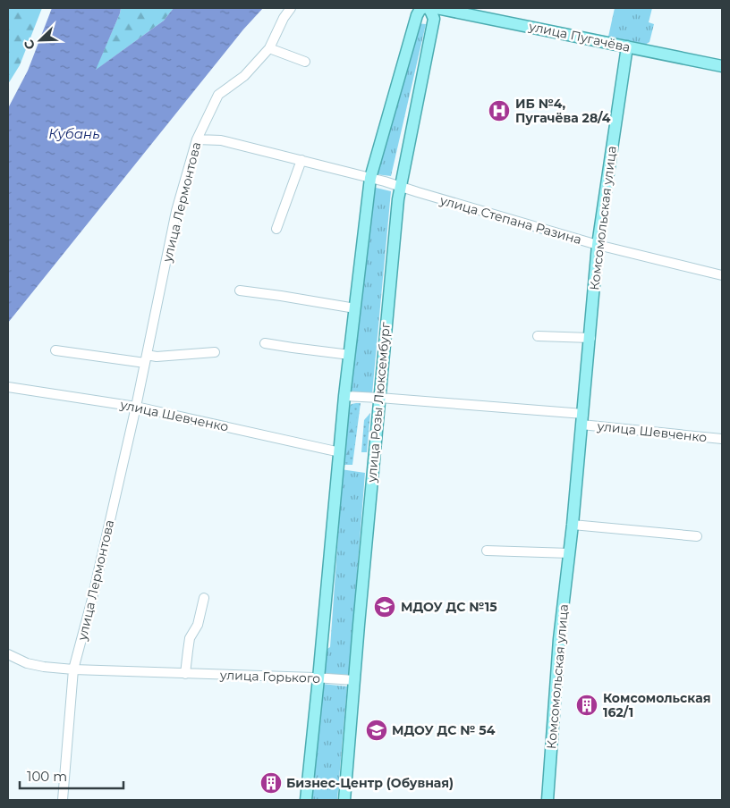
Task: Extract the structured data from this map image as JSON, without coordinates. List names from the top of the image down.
{
  "streets": {
    "main road": ["улица Пугачёва", "Комсомольская улица", "улица Розы Люксембург"],
    "street": [
      "улица Лермонтова",
      "улица Степана Разина",
      "улица Шевченко",
      "улица Горького"
    ]
  },
  "crossings": [
    ["улица Пугачёва", "Комсомольская улица"],
    ["улица Лермонтова", "улица Степана Разина"],
    ["улица Лермонтова", "улица Шевченко"],
    ["улица Лермонтова", "улица Горького"],
    ["Комсомольская улица", "улица Степана Разина"],
    ["Комсомольская улица", "улица Шевченко"],
    ["улица Степана Разина", "улица Розы Люксембург"],
    ["улица Розы Люксембург", "улица Шевченко"],
    ["улица Розы Люксембург", "улица Горького"]
  ],
  "water": ["Кубань"],
  "places": {
    "hospital": ["ИБ №4, Пугачёва 28/4"],
    "school or university": ["МДОУ ДС №15", "МДОУ ДС № 54"],
    "building": ["Комсомольская 162/1", "Бизнес-Центр (Обувная)"]
  },
  "scale_bar": "100 m",
  "north": "bottom left"
}
